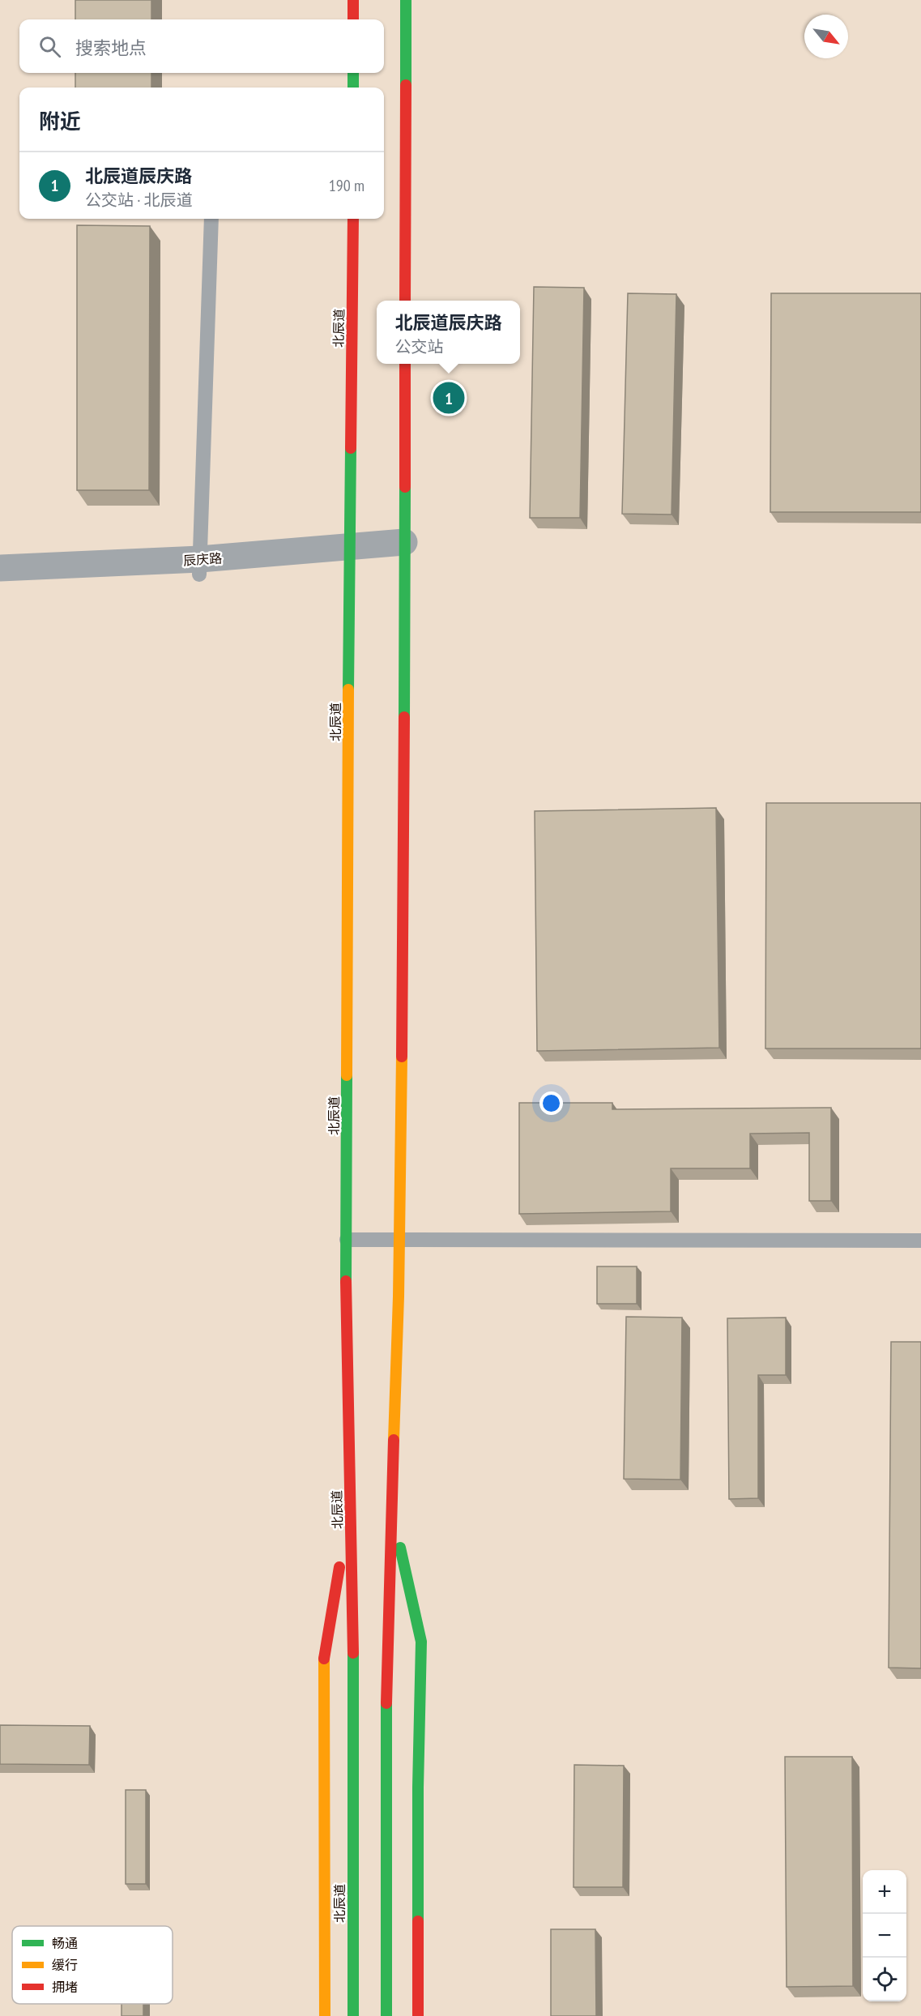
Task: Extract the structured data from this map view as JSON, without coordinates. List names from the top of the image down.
{
  "streets": {
    "main road": ["北辰道"],
    "street": ["辰庆路"]
  },
  "crossings": [
    ["北辰道", "辰庆路"]
  ],
  "legend": ["畅通", "缓行", "拥堵"],
  "north": "bottom right",
  "page": {
    "search": "搜索地点",
    "heading": "附近",
    "list": [
      {
        "mark": "1",
        "name": "北辰道辰庆路",
        "note": "公交站 · 北辰道",
        "value": "190 m"
      }
    ],
    "popup": ["北辰道辰庆路", "公交站"],
    "pins": "1",
    "map_buttons": ["+", "−"]
  }
}
